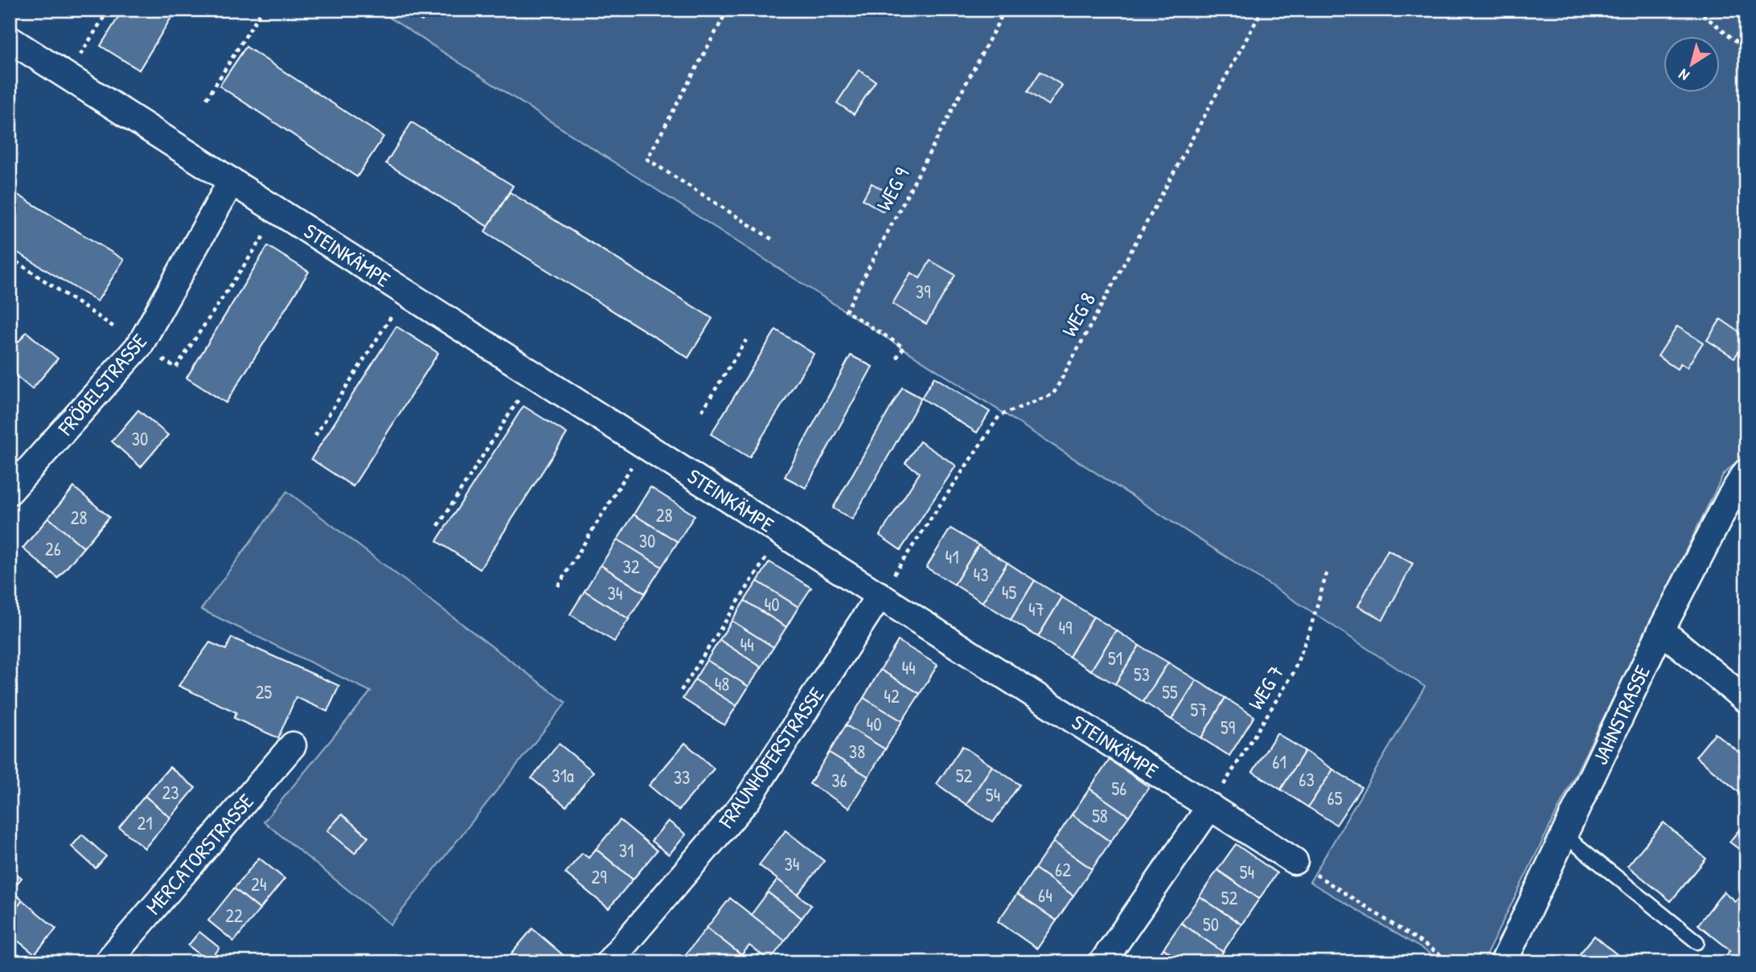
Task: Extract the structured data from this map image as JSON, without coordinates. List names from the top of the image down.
{
  "streets": {
    "street": [
      "STEINKÄMPE",
      "FRÖBELSTRASSE",
      "JAHNSTRASSE",
      "FRAUNHOFERSTRASSE",
      "MERCATORSTRASSE"
    ],
    "path": ["WEG 9", "WEG 8", "WEG 7"]
  },
  "crossings": [
    ["STEINKÄMPE", "WEG 8"],
    ["STEINKÄMPE", "FRÖBELSTRASSE"],
    ["STEINKÄMPE", "WEG 7"],
    ["STEINKÄMPE", "FRAUNHOFERSTRASSE"],
    ["WEG 8", "FRAUNHOFERSTRASSE"]
  ],
  "house_numbers": [
    "39",
    "30",
    "28",
    "28",
    "30",
    "26",
    "41",
    "32",
    "43",
    "45",
    "34",
    "40",
    "47",
    "49",
    "44",
    "51",
    "44",
    "53",
    "48",
    "25",
    "55",
    "42",
    "57",
    "40",
    "59",
    "38",
    "61",
    "31a",
    "52",
    "33",
    "63",
    "36",
    "56",
    "23",
    "54",
    "65",
    "58",
    "21",
    "31",
    "34",
    "62",
    "54",
    "29",
    "24",
    "64",
    "52",
    "22",
    "50"
  ],
  "north": "bottom left"
}
